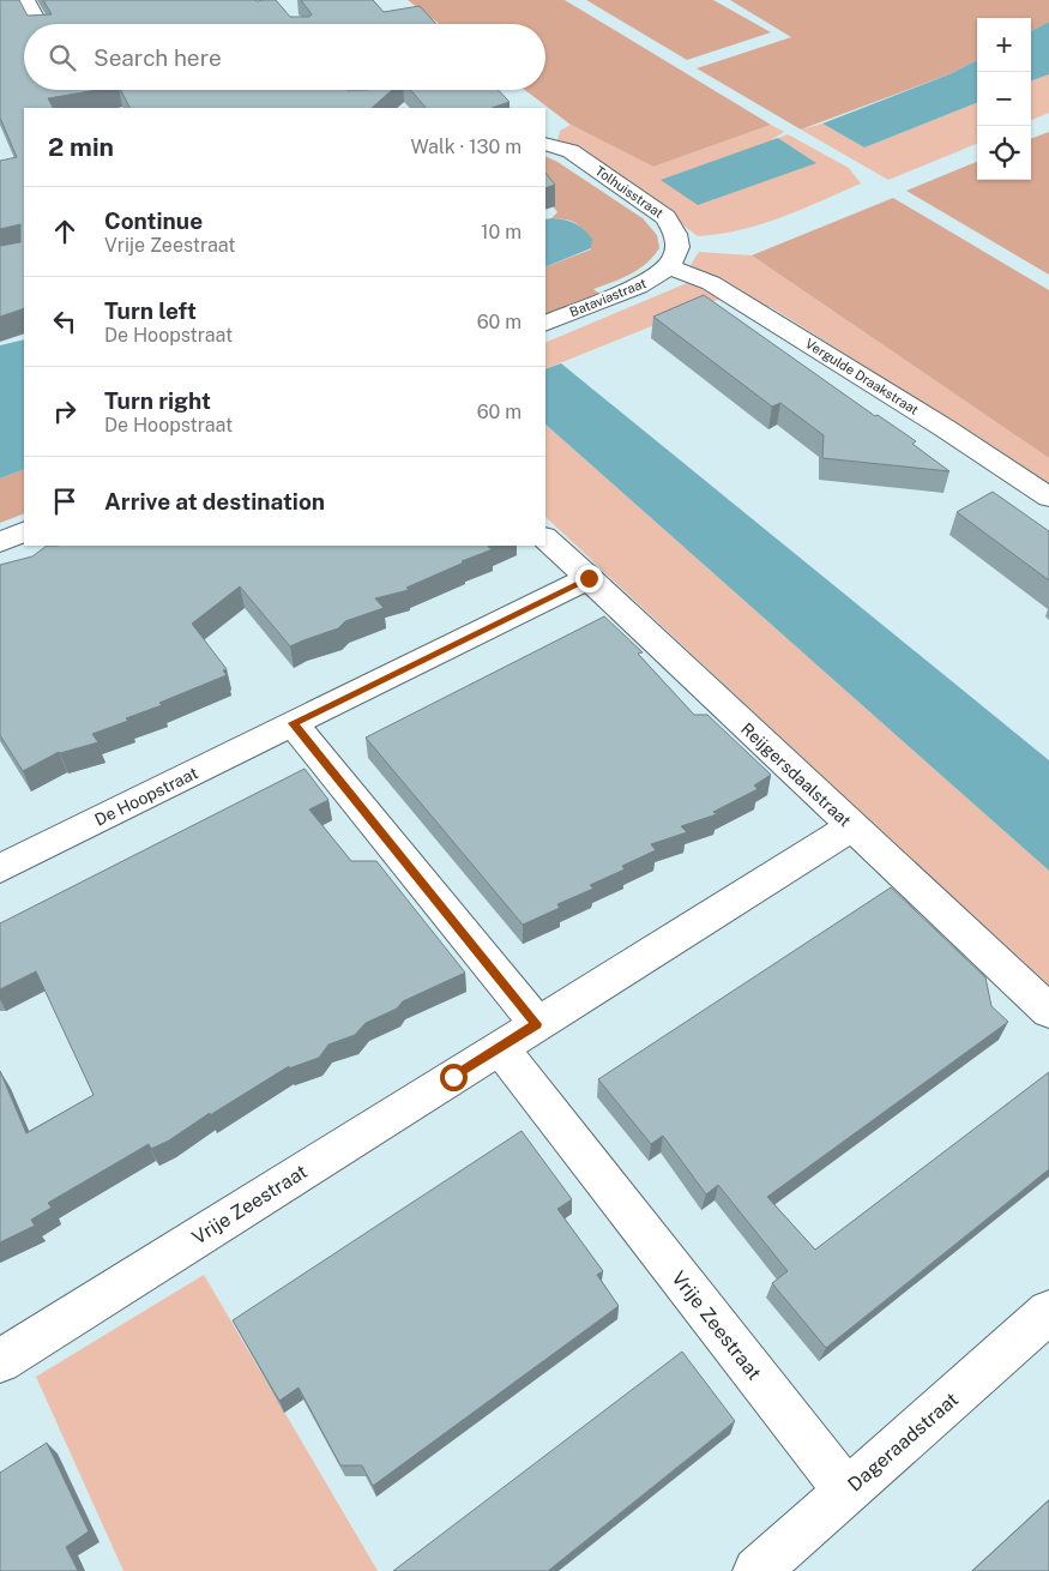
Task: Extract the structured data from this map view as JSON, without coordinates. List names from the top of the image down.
{
  "streets": {
    "street": [
      "Tolhuisstraat",
      "Bataviastraat",
      "Vergulde Draakstraat",
      "Reijgersdaalstraat",
      "De Hoopstraat",
      "Vrije Zeestraat",
      "Dageraadstraat"
    ]
  },
  "crossings": [
    ["Tolhuisstraat", "Bataviastraat"],
    ["Tolhuisstraat", "Vergulde Draakstraat"],
    ["Bataviastraat", "Vergulde Draakstraat"],
    ["Reijgersdaalstraat", "De Hoopstraat"],
    ["Reijgersdaalstraat", "Vrije Zeestraat"],
    ["Vrije Zeestraat", "Dageraadstraat"]
  ],
  "page": {
    "map_buttons": ["+", "−"],
    "search": "Search here",
    "heading": ["2 min", "Walk · 130 m"],
    "list": [
      ["Continue", "Vrije Zeestraat", "10 m"],
      ["Turn left", "De Hoopstraat", "60 m"],
      ["Turn right", "De Hoopstraat", "60 m"],
      "Arrive at destination"
    ]
  }
}
